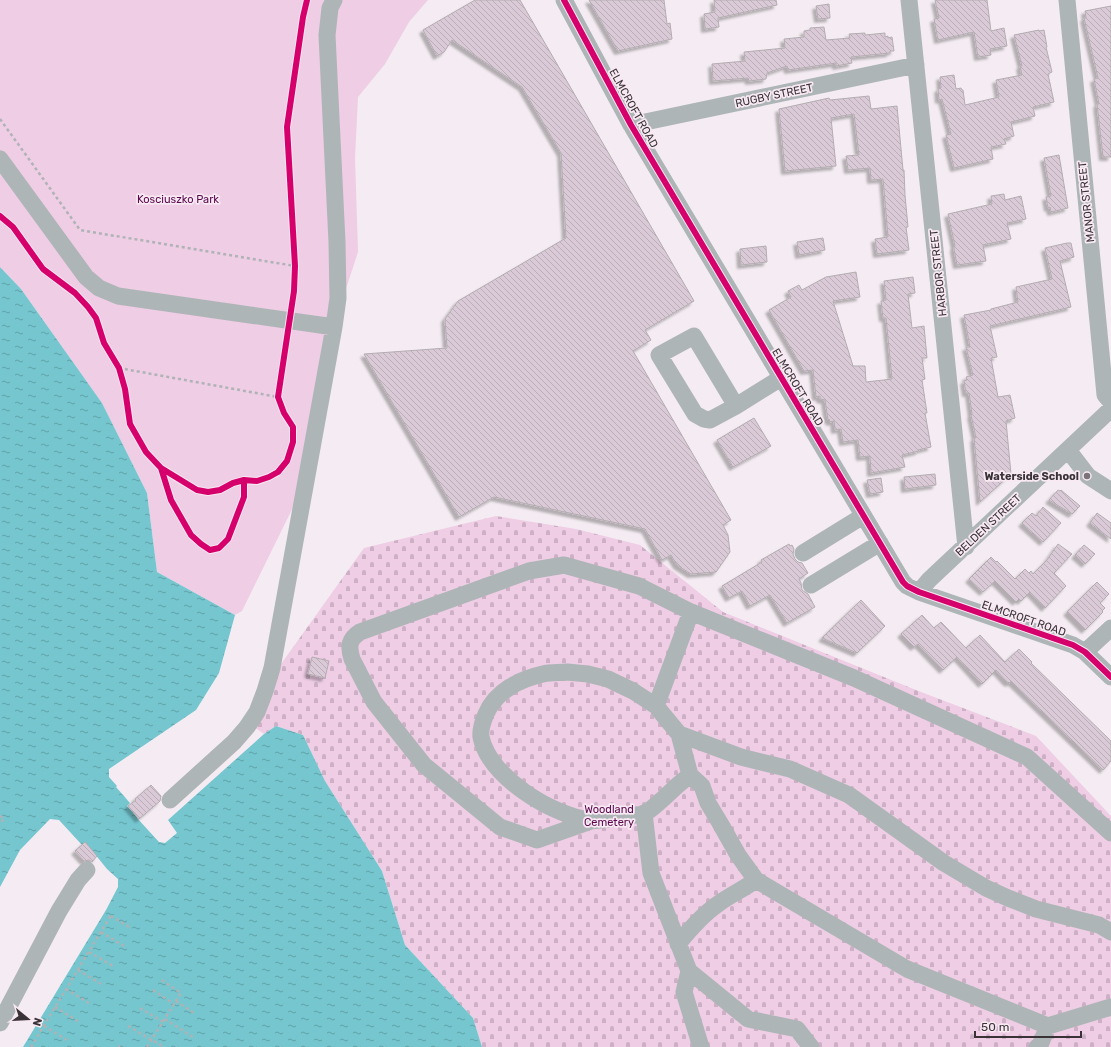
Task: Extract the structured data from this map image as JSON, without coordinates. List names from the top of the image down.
{
  "streets": {
    "street": [
      "RUGBY STREET",
      "ELMCROFT ROAD",
      "MANOR STREET",
      "HARBOR STREET",
      "BELDEN STREET"
    ]
  },
  "crossings": [
    ["RUGBY STREET", "ELMCROFT ROAD"],
    ["RUGBY STREET", "HARBOR STREET"],
    ["ELMCROFT ROAD", "BELDEN STREET"],
    ["HARBOR STREET", "BELDEN STREET"]
  ],
  "parks": ["Kosciuszko Park", "Woodland Cemetery"],
  "places": ["Waterside School"],
  "scale_bar": "50 m",
  "north": "right"
}
